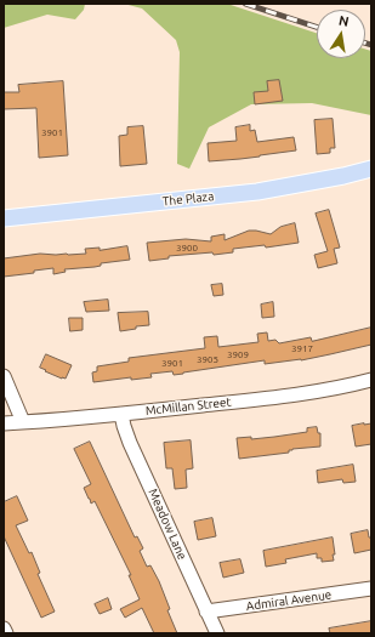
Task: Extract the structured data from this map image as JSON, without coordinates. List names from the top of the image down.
{
  "streets": {
    "main road": ["The Plaza"],
    "street": ["McMillan Street", "Meadow Lane", "Admiral Avenue"]
  },
  "crossings": [
    ["McMillan Street", "Meadow Lane"],
    ["Meadow Lane", "Admiral Avenue"]
  ],
  "house_numbers": [
    "3901",
    "3900",
    "3917",
    "3909",
    "3905",
    "3901"
  ],
  "north": "top"
}
